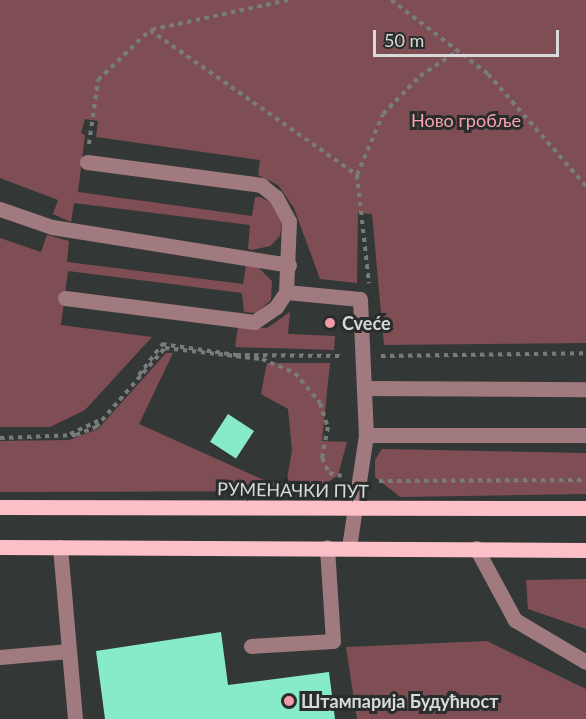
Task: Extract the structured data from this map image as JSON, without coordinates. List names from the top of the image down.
{
  "streets": {
    "main road": ["РУМЕНАЧКИ ПУТ"]
  },
  "parks": ["Ново гробље"],
  "places": ["Cveće", "Штампарија Будућност"],
  "scale_bar": "50 m"
}
